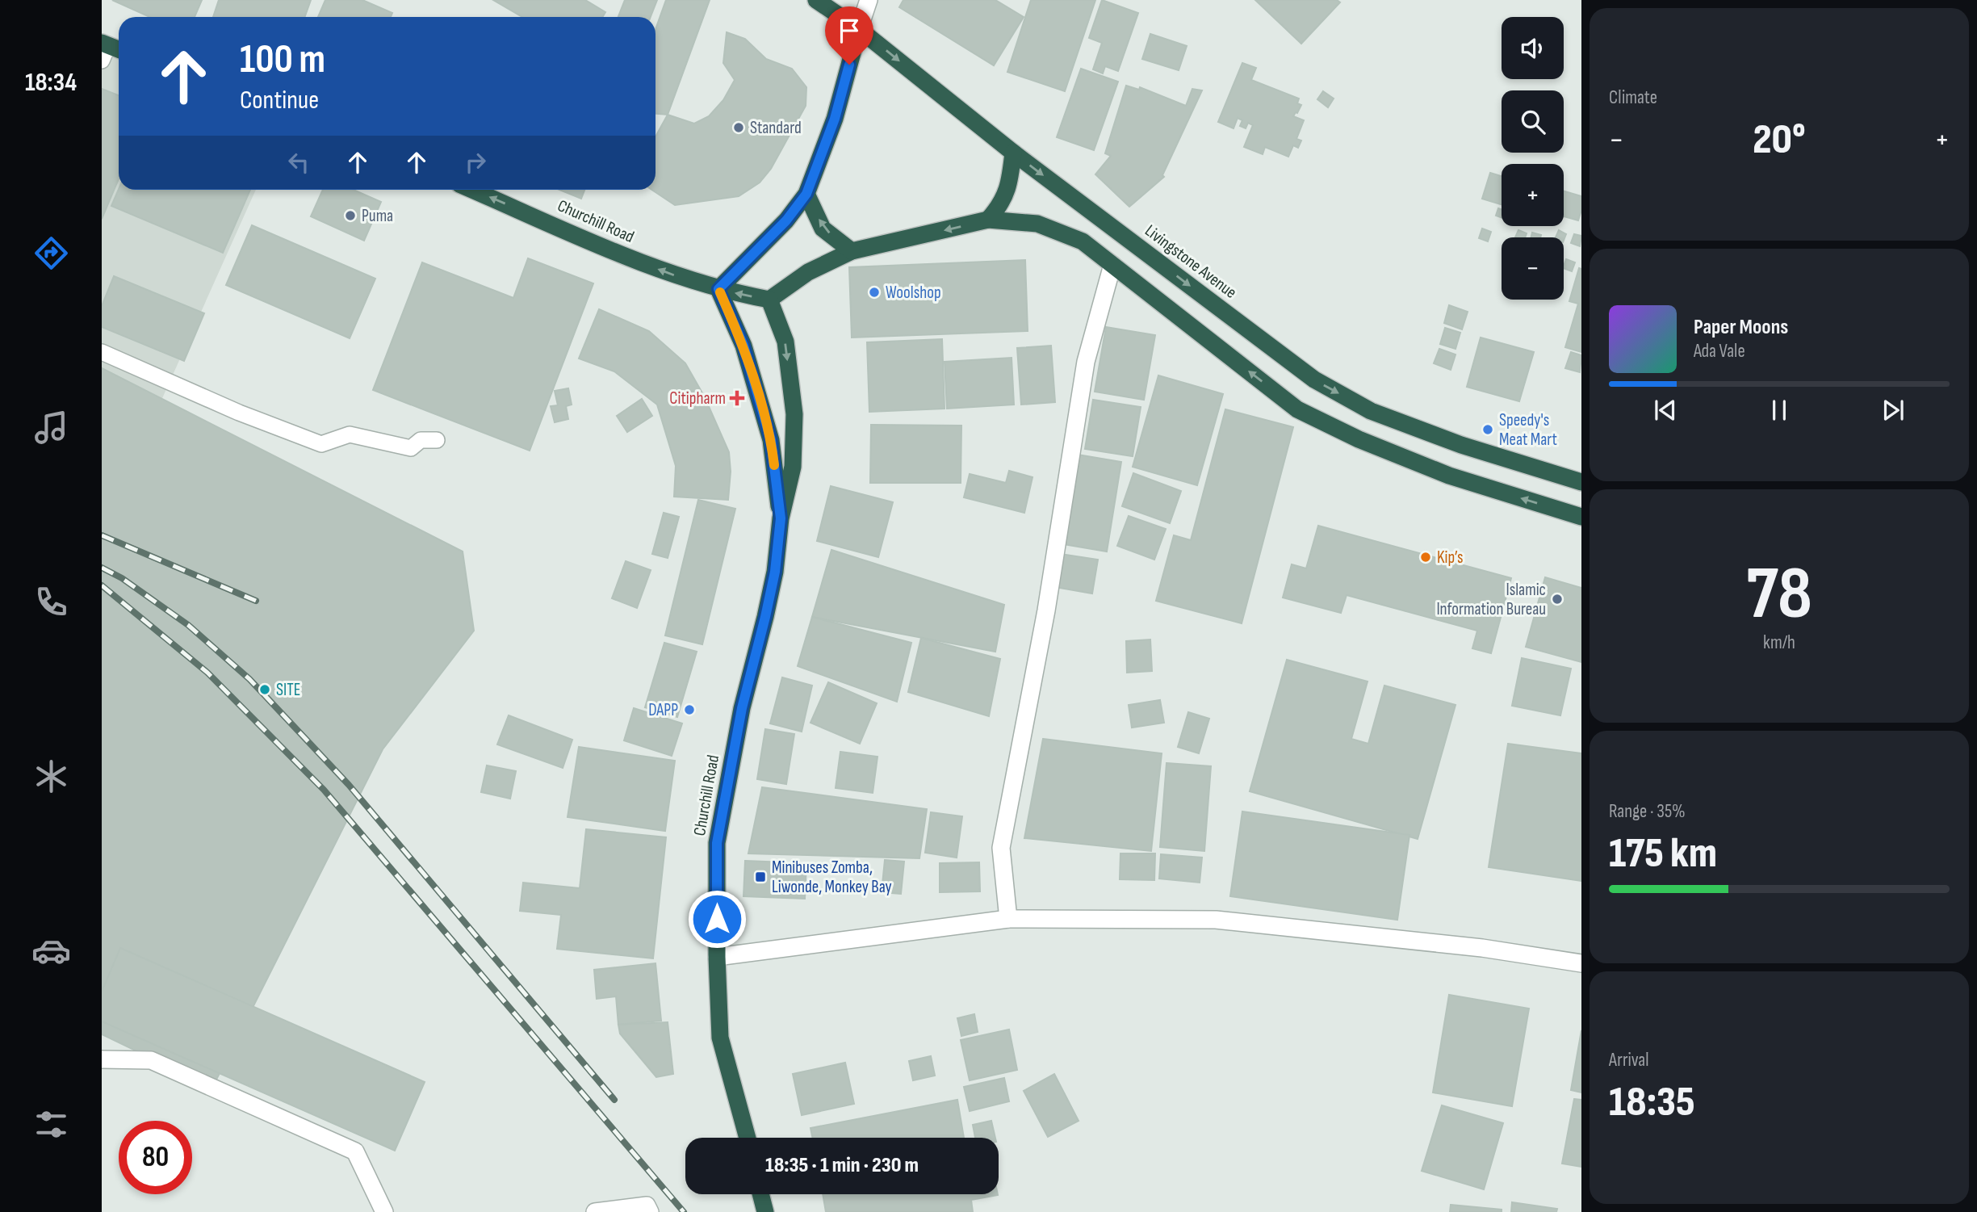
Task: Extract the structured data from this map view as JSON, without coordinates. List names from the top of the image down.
{
  "streets": {
    "highway": ["Churchill Road", "Livingstone Avenue"]
  },
  "places": {
    "other": [
      "Standard",
      "Puma",
      "Woolshop",
      "Speedy's Meat Mart",
      "Kip’s",
      "Islamic Information Bureau",
      "SITE",
      "DAPP"
    ],
    "health": ["Citipharm"],
    "transit": ["Minibuses Zomba, Liwonde, Monkey Bay"]
  },
  "page": {
    "tabs": "18:34",
    "tile": [
      "Climate",
      ["78", "km/h"],
      ["Range · 35%", "175 km"],
      ["Arrival", "18:35"]
    ],
    "map_buttons": ["+", "−"],
    "turn": ["100 m", "Continue"],
    "heat": ["−", "20°", "+"],
    "song": ["Paper Moons", "Ada Vale"],
    "limit": "80",
    "trip": "18:35 · 1 min · 230 m"
  }
}
